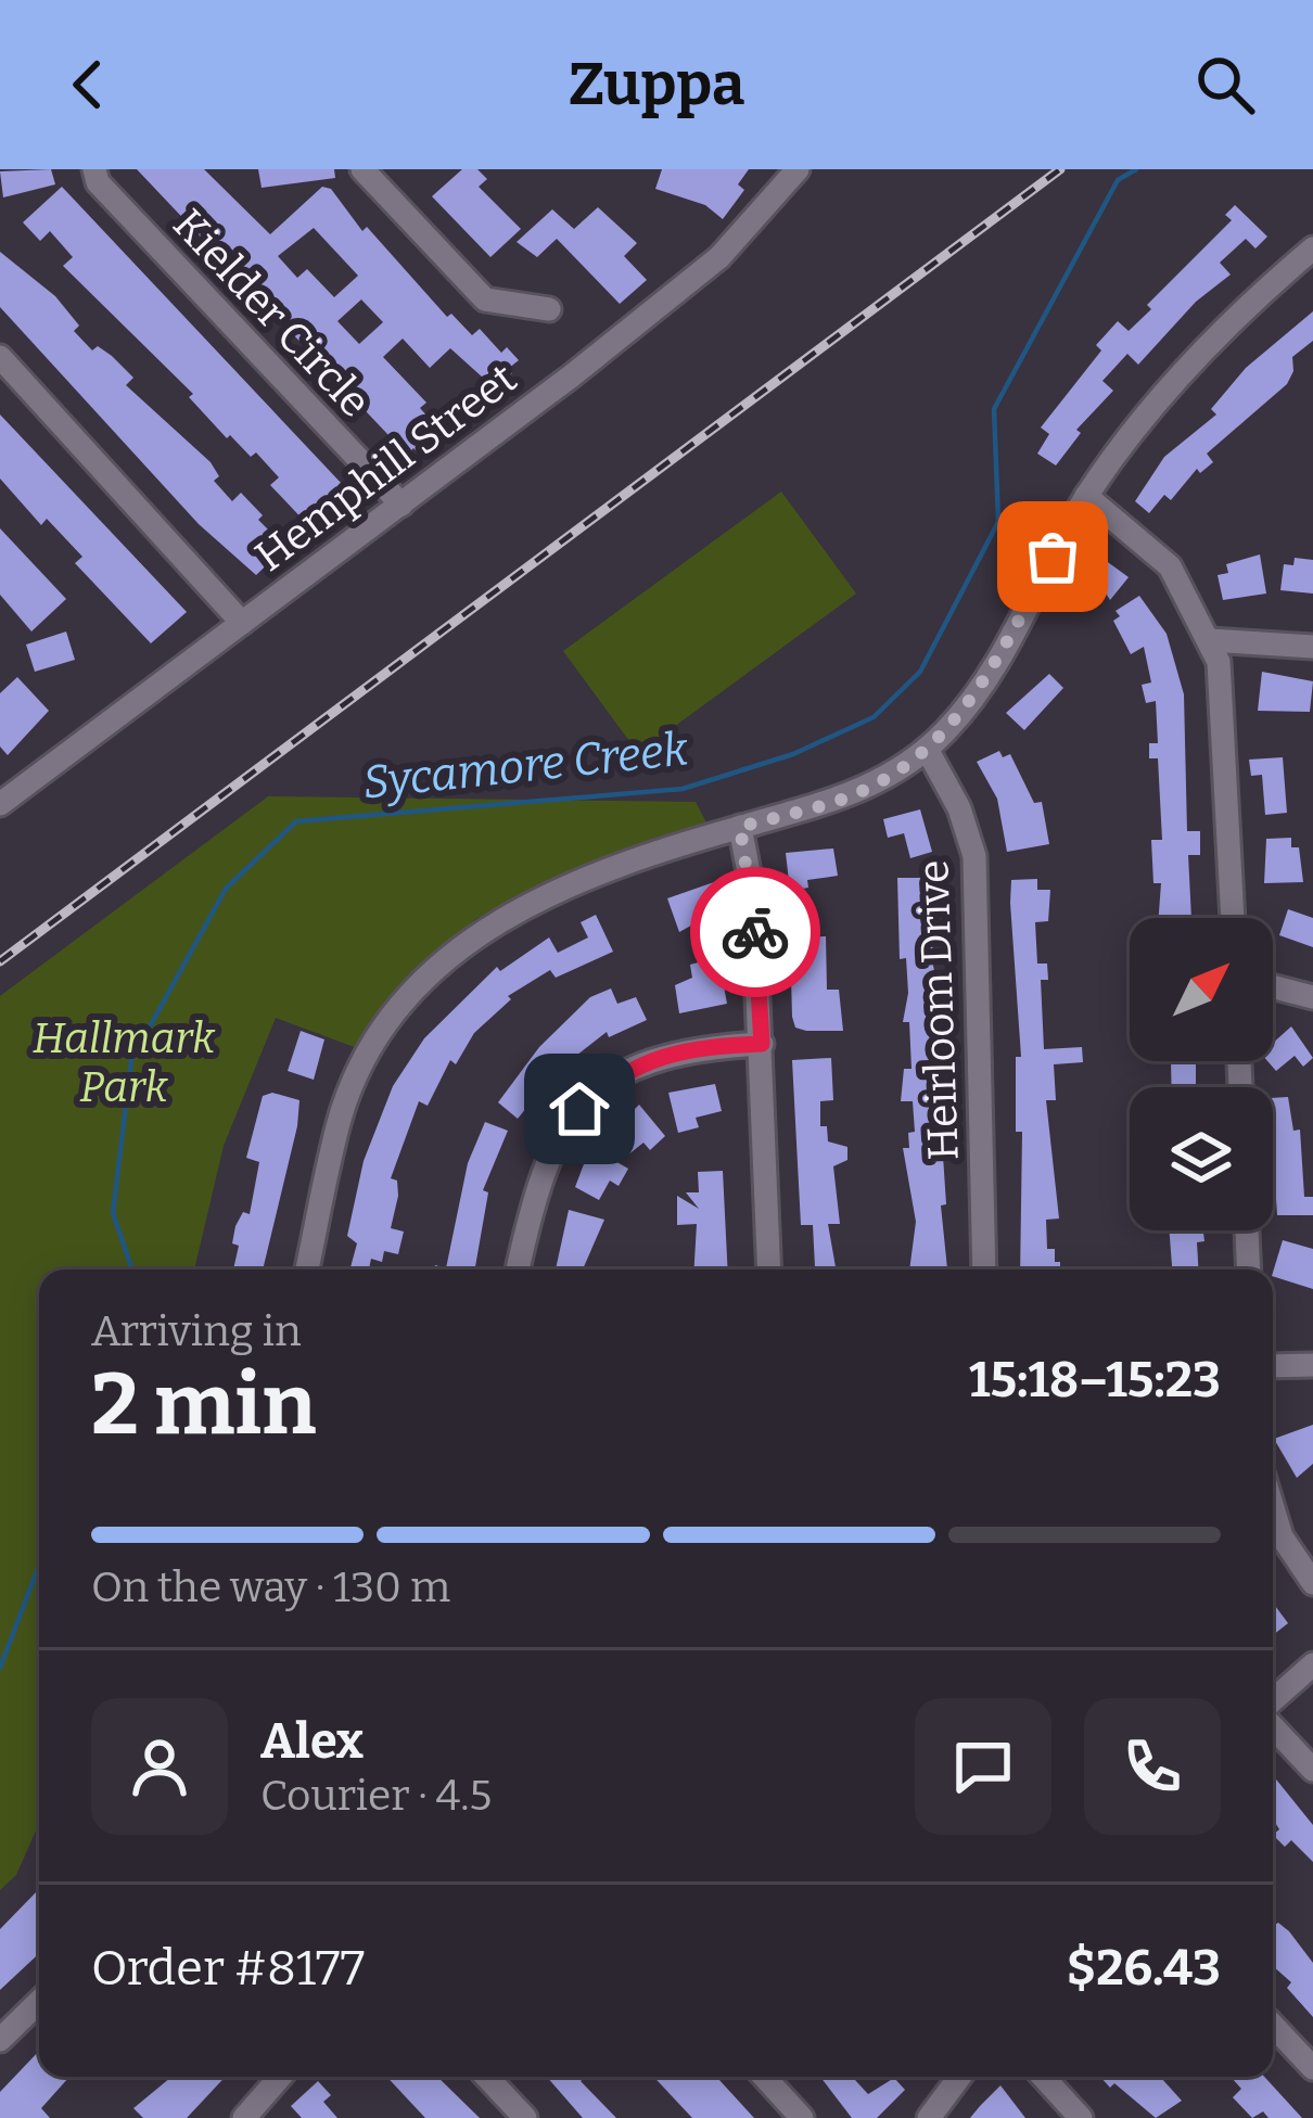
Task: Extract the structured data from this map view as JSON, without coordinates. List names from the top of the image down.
{
  "streets": {
    "street": ["Kielder Circle", "Hemphill Street", "Heirloom Drive"]
  },
  "crossings": [
    ["Kielder Circle", "Hemphill Street"]
  ],
  "water": ["Sycamore Creek"],
  "parks": ["Hallmark Park"],
  "north": "top right",
  "page": {
    "header": "Zuppa",
    "heading": ["2 min", "Arriving in", "15:18–15:23"],
    "panel": [
      "Alex",
      "Courier · 4.5",
      "Order #8177",
      "$26.43"
    ],
    "bar": "On the way · 130 m"
  }
}
